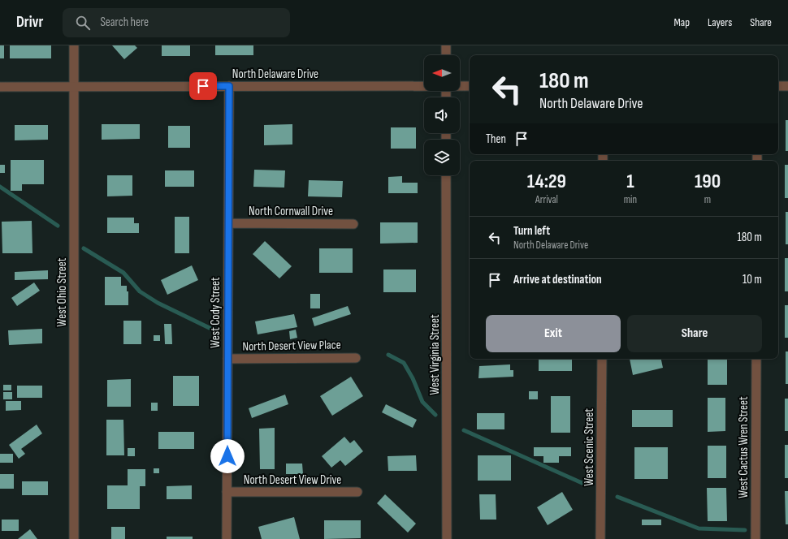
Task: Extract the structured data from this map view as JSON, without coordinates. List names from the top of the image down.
{
  "streets": {
    "street": [
      "North Delaware Drive",
      "North Cornwall Drive",
      "West Ohio Street",
      "West Cody Street",
      "North Desert View Place",
      "West Virginia Street",
      "West Scenic Street",
      "West Cactus Wren Street",
      "North Desert View Drive"
    ]
  },
  "crossings": [
    ["North Delaware Drive", "West Ohio Street"],
    ["North Delaware Drive", "West Cody Street"],
    ["North Cornwall Drive", "West Cody Street"],
    ["West Cody Street", "North Desert View Place"],
    ["West Cody Street", "North Desert View Drive"]
  ],
  "north": "left",
  "page": {
    "header": "Drivr",
    "search": "Search here",
    "nav": ["Map", "Layers", "Share"],
    "turn": ["180 m", "North Delaware Drive"],
    "then": "Then",
    "eta": [
      "14:29",
      "Arrival",
      "1",
      "min",
      "190",
      "m"
    ],
    "list": [
      {
        "name": "Turn left",
        "note": "North Delaware Drive",
        "value": "180 m"
      },
      {
        "name": "Arrive at destination",
        "value": "10 m"
      }
    ],
    "buttons": ["Exit", "Share"]
  }
}
